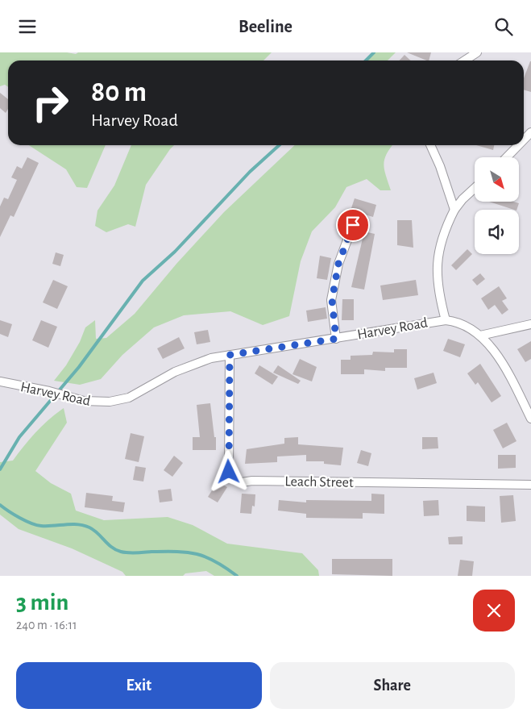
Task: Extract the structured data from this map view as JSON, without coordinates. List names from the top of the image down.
{
  "streets": {
    "street": ["Harvey Road", "Leach Street"]
  },
  "crossings": [
    ["Harvey Road", "Leach Street"]
  ],
  "north": "bottom right",
  "page": {
    "header": "Beeline",
    "turn": ["80 m", "Harvey Road"],
    "heading": ["3 min", "240 m · 16:11"],
    "buttons": ["Exit", "Share"]
  }
}
